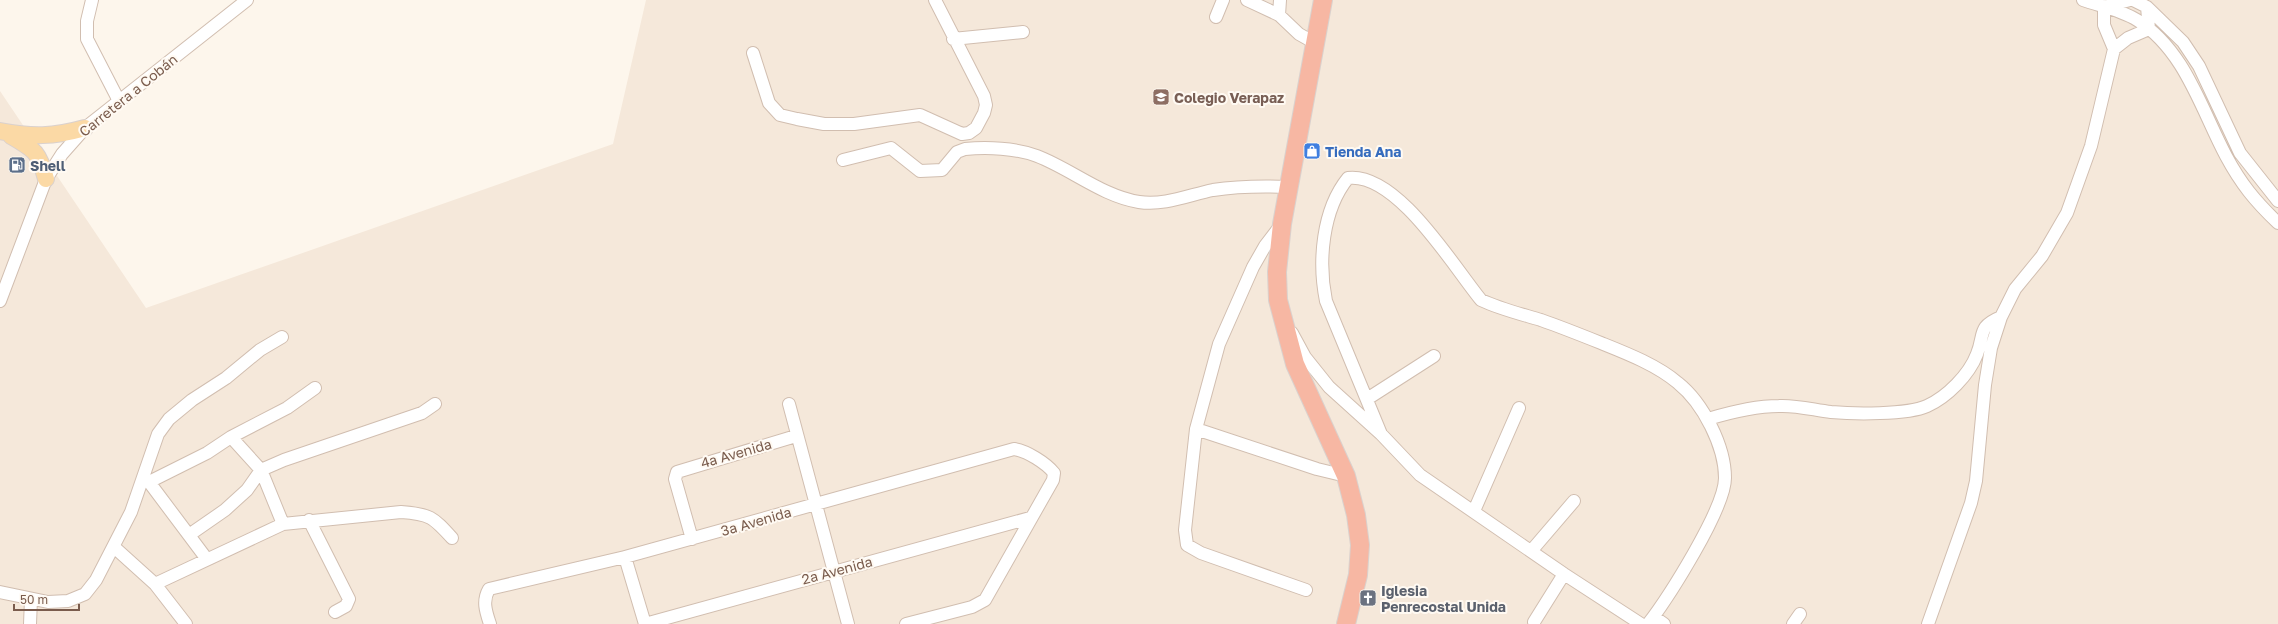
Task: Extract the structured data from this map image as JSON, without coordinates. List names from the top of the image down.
{
  "streets": {
    "street": [
      "Carretera a Cobán",
      "4a Avenida",
      "3a Avenida",
      "2a Avenida"
    ]
  },
  "crossings": [
    ["4a Avenida", "3a Avenida"],
    ["3a Avenida", "2a Avenida"]
  ],
  "places": {
    "school or university": ["Colegio Verapaz"],
    "shop": ["Tienda Ana"],
    "fuel station": ["Shell"],
    "church": ["Iglesia Penrecostal Unida"]
  },
  "scale_bar": "50 m"
}
